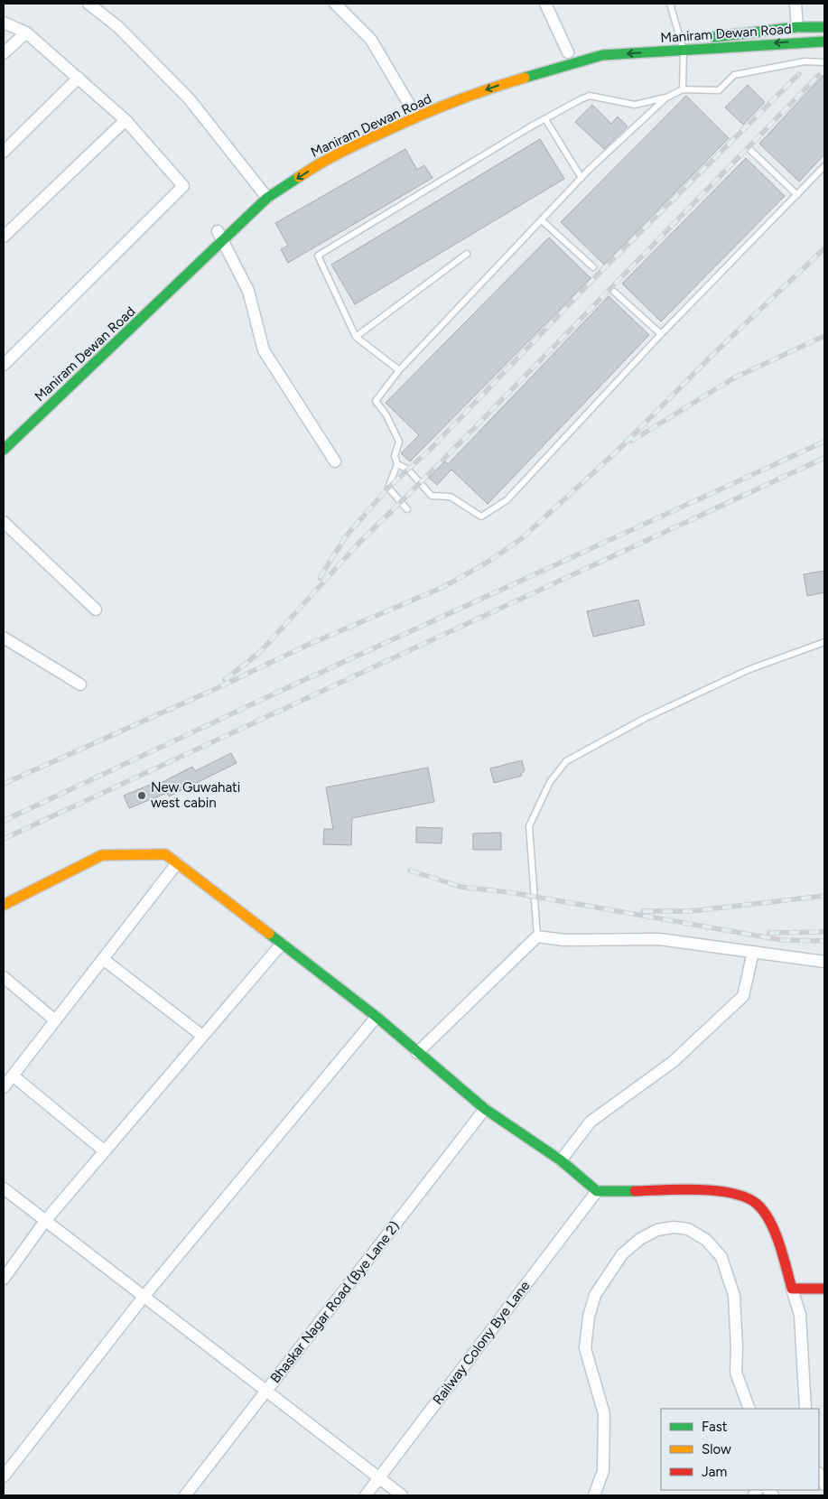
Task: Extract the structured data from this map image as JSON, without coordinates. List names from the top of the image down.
{
  "streets": {
    "main road": ["Maniram Dewan Road"],
    "street": ["Bhaskar Nagar Road (Bye Lane 2)", "Railway Colony Bye Lane"]
  },
  "places": ["New Guwahati west cabin"],
  "legend": ["Fast", "Slow", "Jam"]
}
